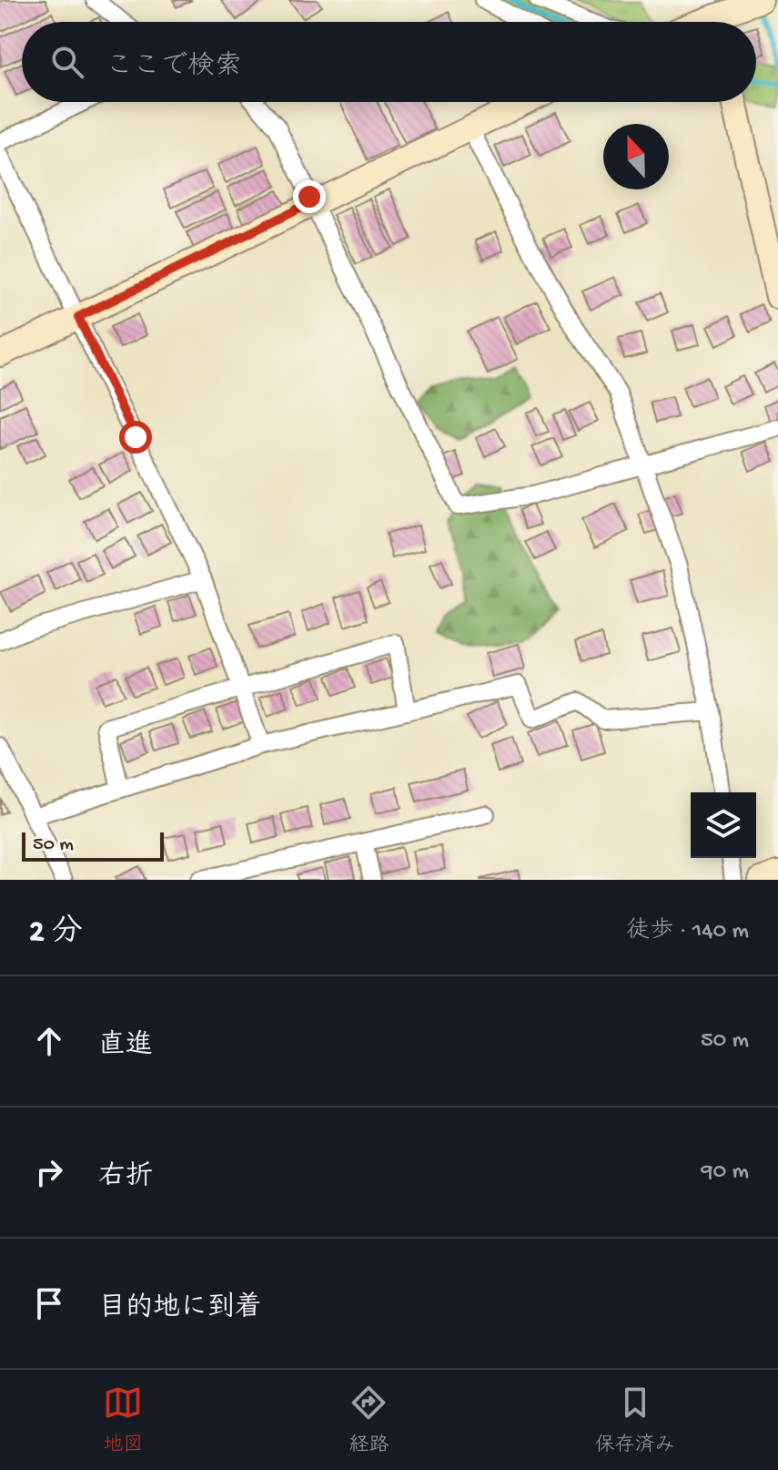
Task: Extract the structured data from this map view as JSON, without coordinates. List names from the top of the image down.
{
  "scale_bar": "50 m",
  "north": "top",
  "page": {
    "search": "ここで検索",
    "scale": "50 m",
    "heading": ["2 分", "徒歩 · 140 m"],
    "list": [
      ["直進", "50 m"],
      ["右折", "90 m"],
      "目的地に到着"
    ],
    "nav": ["地図", "経路", "保存済み"]
  }
}
